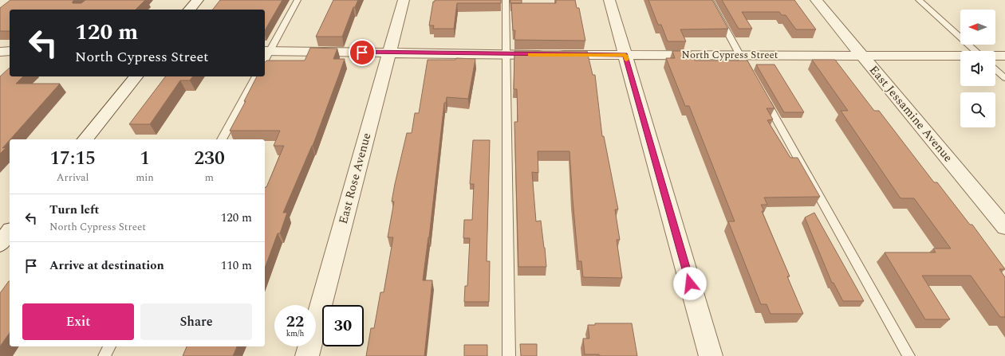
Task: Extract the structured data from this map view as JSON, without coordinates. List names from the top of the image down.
{
  "streets": {
    "street": ["North Cypress Street", "East Jessamine Avenue", "East Rose Avenue"]
  },
  "crossings": [
    ["North Cypress Street", "East Jessamine Avenue"],
    ["North Cypress Street", "East Rose Avenue"]
  ],
  "north": "left",
  "page": {
    "turn": ["120 m", "North Cypress Street"],
    "eta": [
      "17:15",
      "Arrival",
      "1",
      "min",
      "230",
      "m"
    ],
    "list": [
      {
        "name": "Turn left",
        "note": "North Cypress Street",
        "value": "120 m"
      },
      {
        "name": "Arrive at destination",
        "value": "110 m"
      }
    ],
    "buttons": ["Exit", "Share"],
    "speed": "22 km/h",
    "limit": "30"
  }
}
